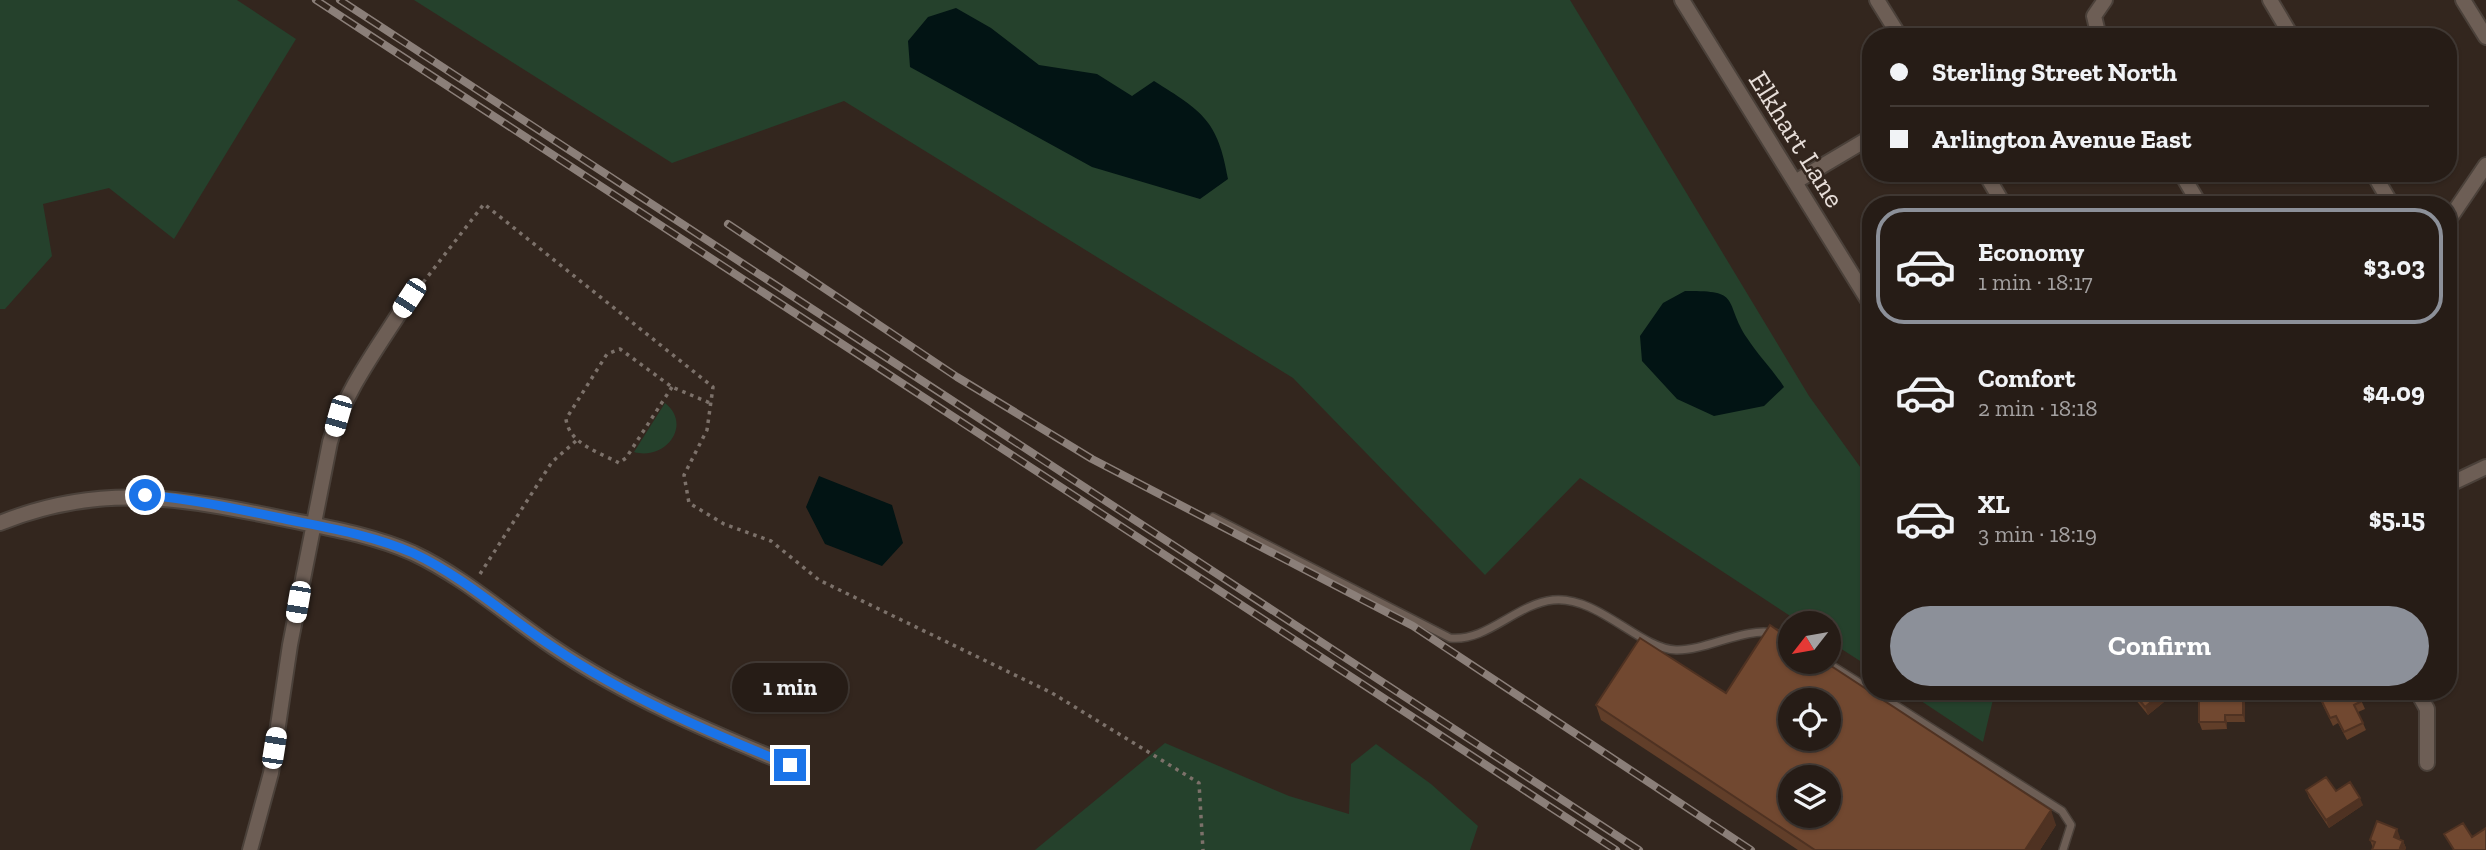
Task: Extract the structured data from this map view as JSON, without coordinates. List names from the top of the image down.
{
  "streets": {
    "street": ["Elkhart Lane"]
  },
  "north": "bottom left",
  "page": {
    "banner": ["Sterling Street North", "Arlington Avenue East"],
    "list": [
      {
        "name": "Economy",
        "note": "1 min · 18:17",
        "value": "$3.03"
      },
      {
        "name": "Comfort",
        "note": "2 min · 18:18",
        "value": "$4.09"
      },
      {
        "name": "XL",
        "note": "3 min · 18:19",
        "value": "$5.15"
      }
    ],
    "buttons": "Confirm",
    "bubble": "1 min"
  }
}
